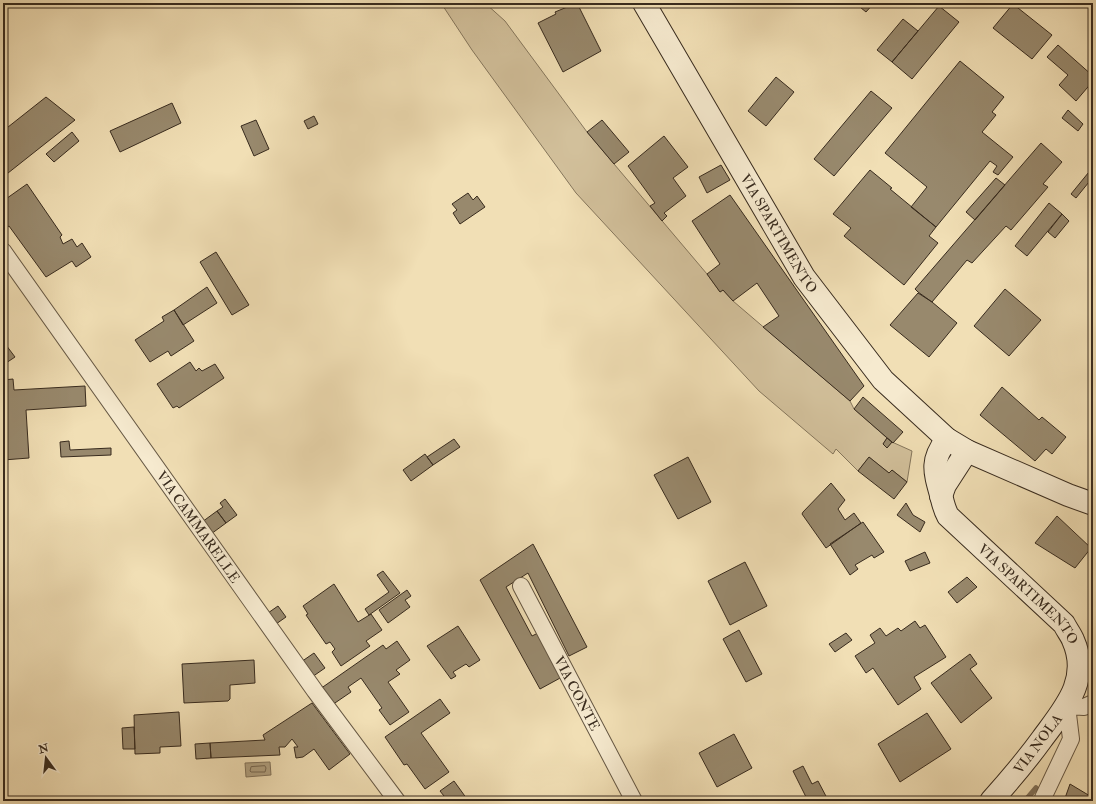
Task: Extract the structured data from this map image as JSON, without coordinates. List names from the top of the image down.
{
  "streets": {
    "street": [
      "VIA SPARTIMENTO",
      "VIA CAMMARELLE",
      "VIA CONTE",
      "VIA NOLA"
    ]
  },
  "crossings": [
    ["VIA SPARTIMENTO", "VIA NOLA"]
  ],
  "north": "top"
}
